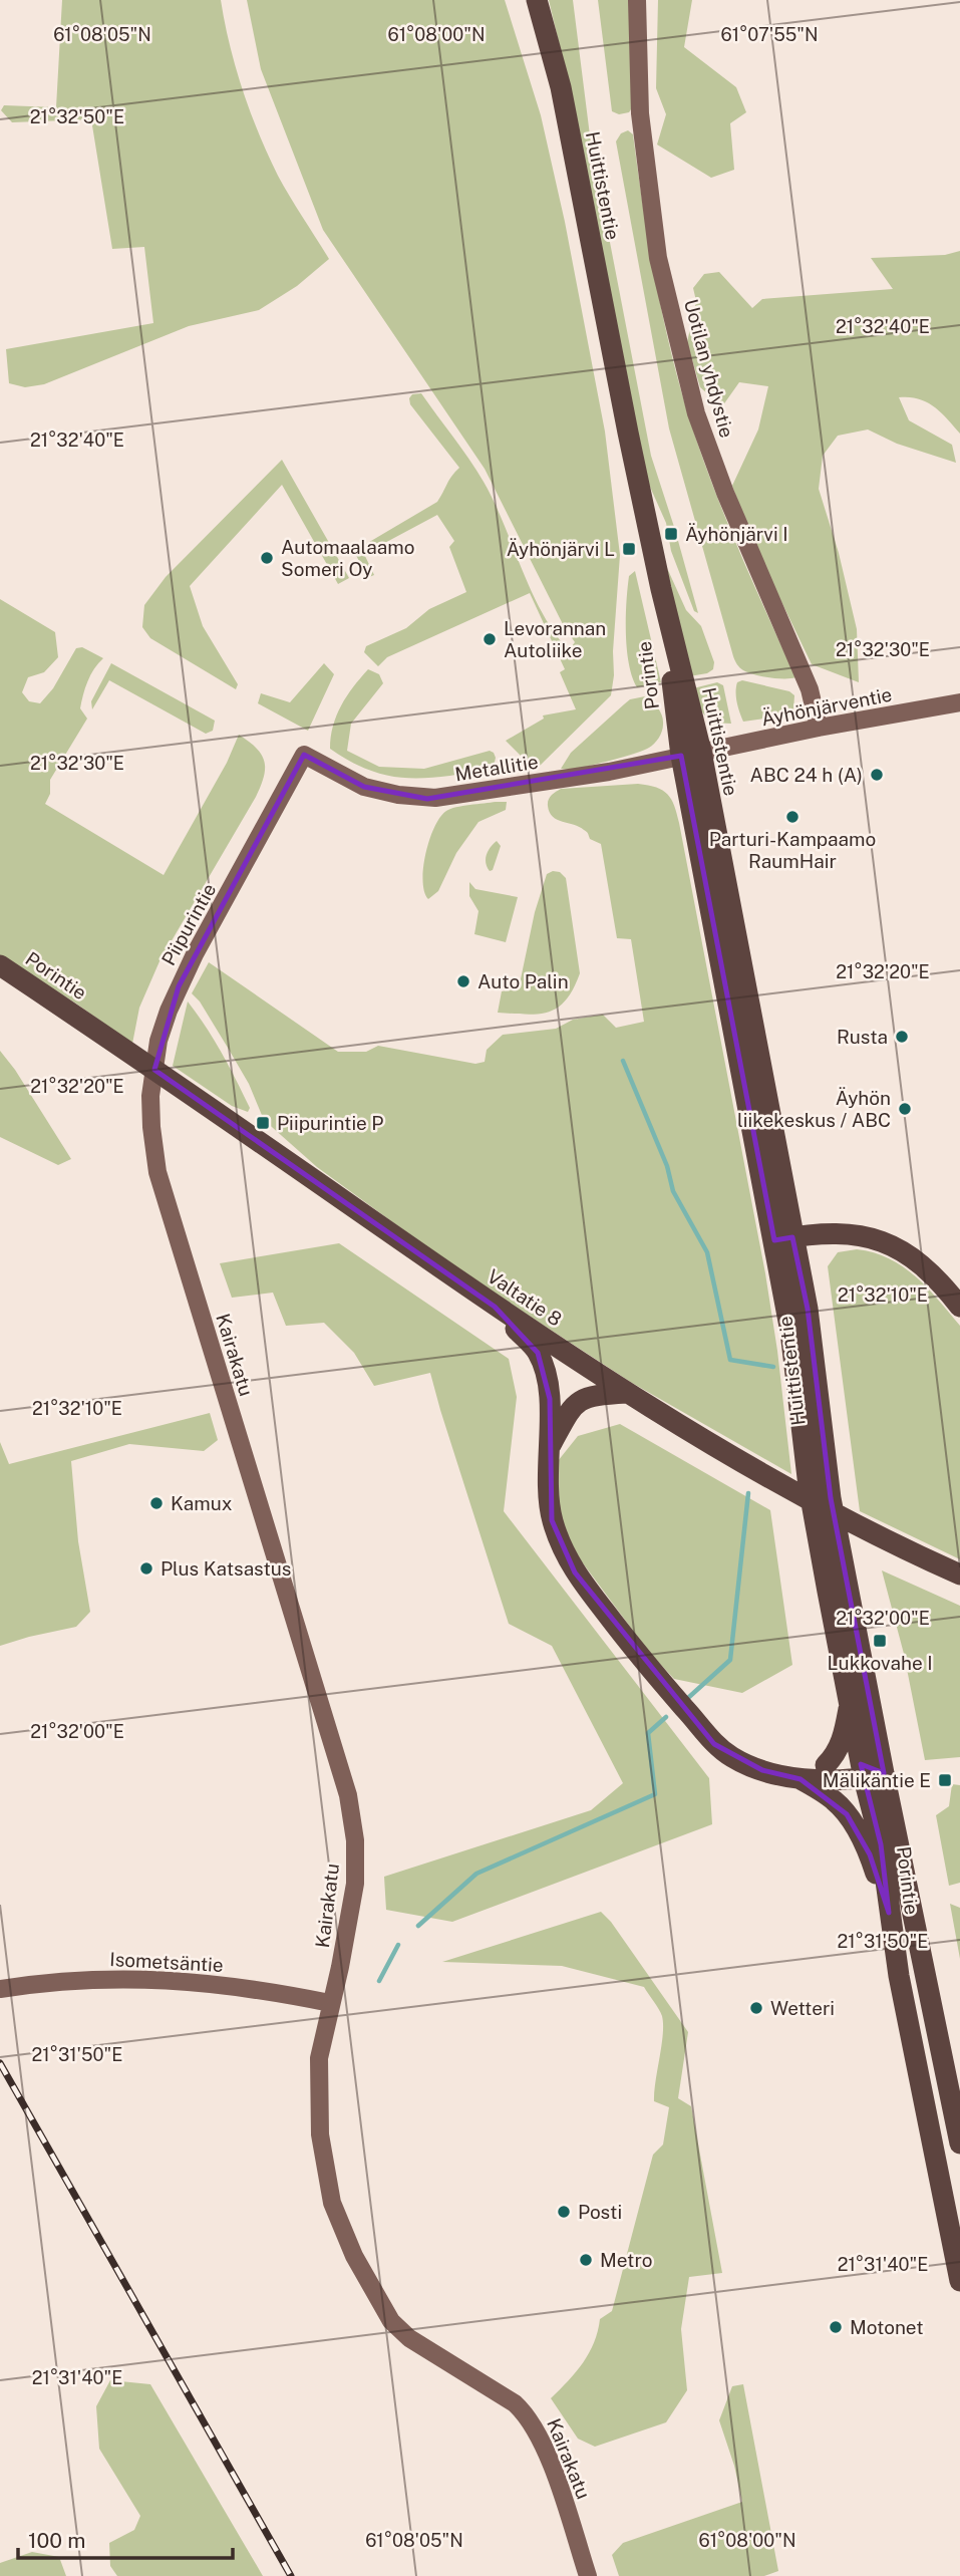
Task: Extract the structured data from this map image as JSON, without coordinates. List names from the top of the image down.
{
  "streets": {
    "highway": ["Huittistentie", "Porintie", "Valtatie 8"],
    "main road": [
      "Uotilan yhdystie",
      "Äyhönjärventie",
      "Metallitie",
      "Piipurintie",
      "Kairakatu",
      "Isometsäntie"
    ]
  },
  "crossings": [
    ["Huittistentie", "Porintie"],
    ["Huittistentie", "Äyhönjärventie"],
    ["Huittistentie", "Metallitie"],
    ["Uotilan yhdystie", "Äyhönjärventie"],
    ["Porintie", "Valtatie 8"],
    ["Äyhönjärventie", "Metallitie"],
    ["Metallitie", "Piipurintie"],
    ["Piipurintie", "Kairakatu"],
    ["Kairakatu", "Isometsäntie"]
  ],
  "places": {
    "transit": [
      "Äyhönjärvi I",
      "Äyhönjärvi L",
      "Piipurintie P",
      "Lukkovahe I",
      "Mälikäntie E"
    ],
    "other": [
      "Automaalaamo Someri Oy",
      "Levorannan Autoliike",
      "ABC 24 h (A)",
      "Parturi-Kampaamo RaumHair",
      "Auto Palin",
      "Rusta",
      "Äyhön liikekeskus / ABC",
      "Kamux",
      "Plus Katsastus",
      "Wetteri",
      "Posti",
      "Metro",
      "Motonet"
    ]
  },
  "scale_bar": "100 m",
  "coordinates": [
    "61°08'05\"N",
    "61°08'00\"N",
    "61°07'55\"N",
    "21°32'50\"E",
    "21°32'40\"E",
    "21°32'30\"E",
    "21°32'20\"E",
    "21°32'10\"E",
    "21°32'00\"E",
    "21°31'50\"E",
    "21°31'40\"E"
  ]
}
